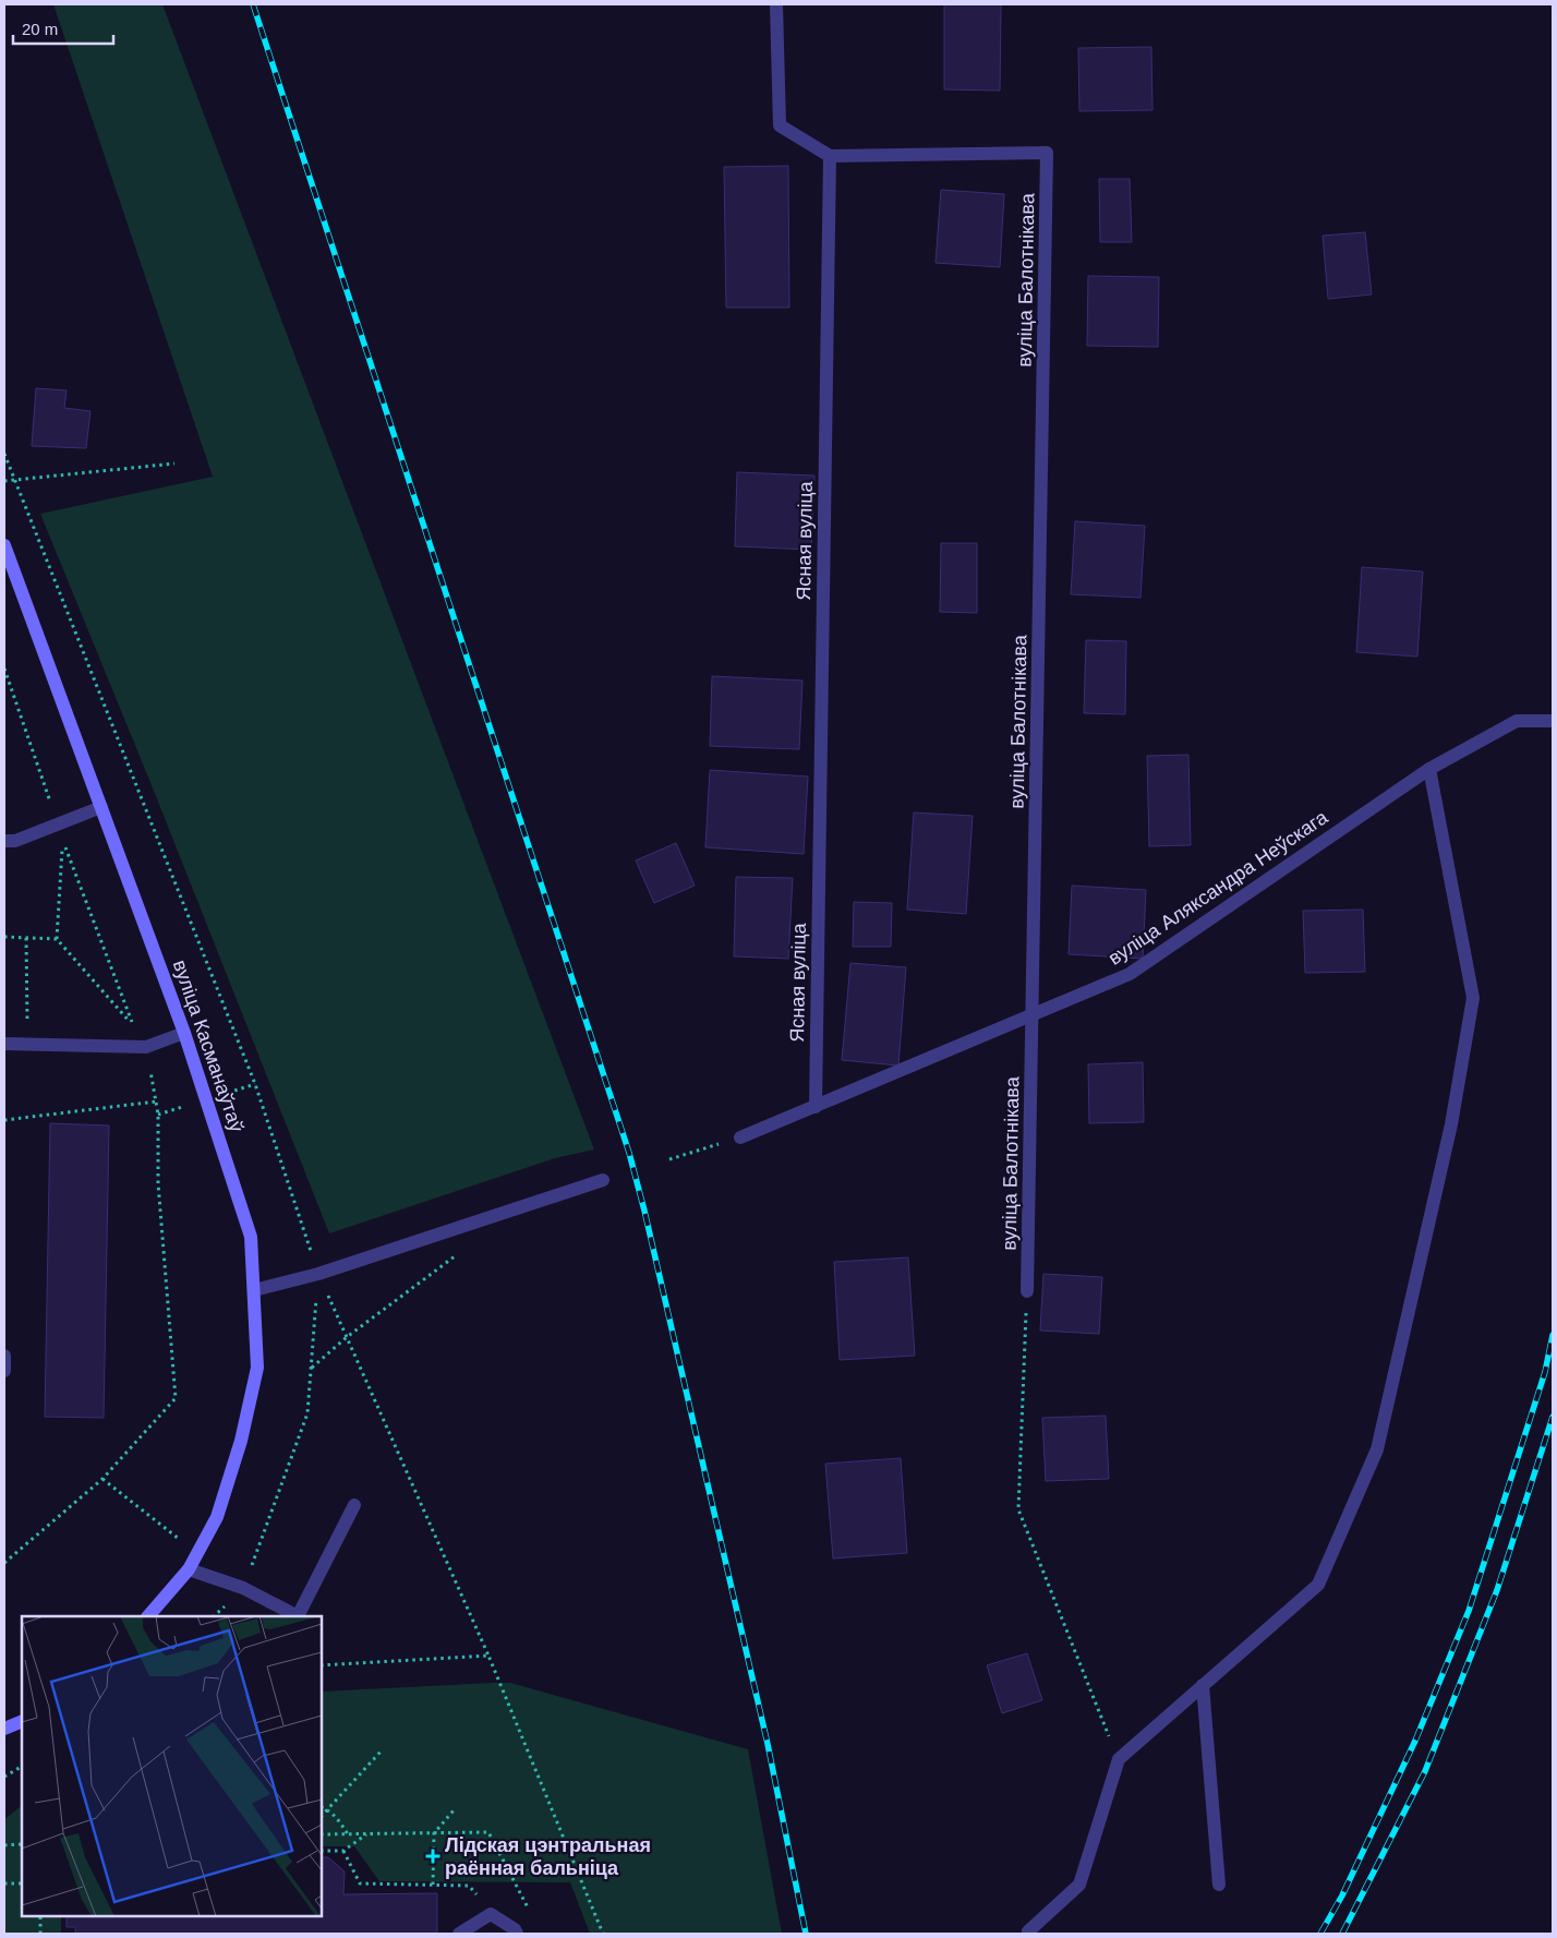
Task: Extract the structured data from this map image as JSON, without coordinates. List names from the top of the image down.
{
  "streets": {
    "main road": ["вуліца Касманаўтаў"],
    "street": ["вуліца Балотнікава", "Ясная вуліца", "вуліца Аляксандра Неўскага"]
  },
  "crossings": [
    ["вуліца Балотнікава", "Ясная вуліца"],
    ["вуліца Балотнікава", "вуліца Аляксандра Неўскага"],
    ["Ясная вуліца", "вуліца Аляксандра Неўскага"]
  ],
  "places": {
    "health": ["Лідская цэнтральная раённая бальніца"]
  },
  "scale_bar": "20 m"
}
